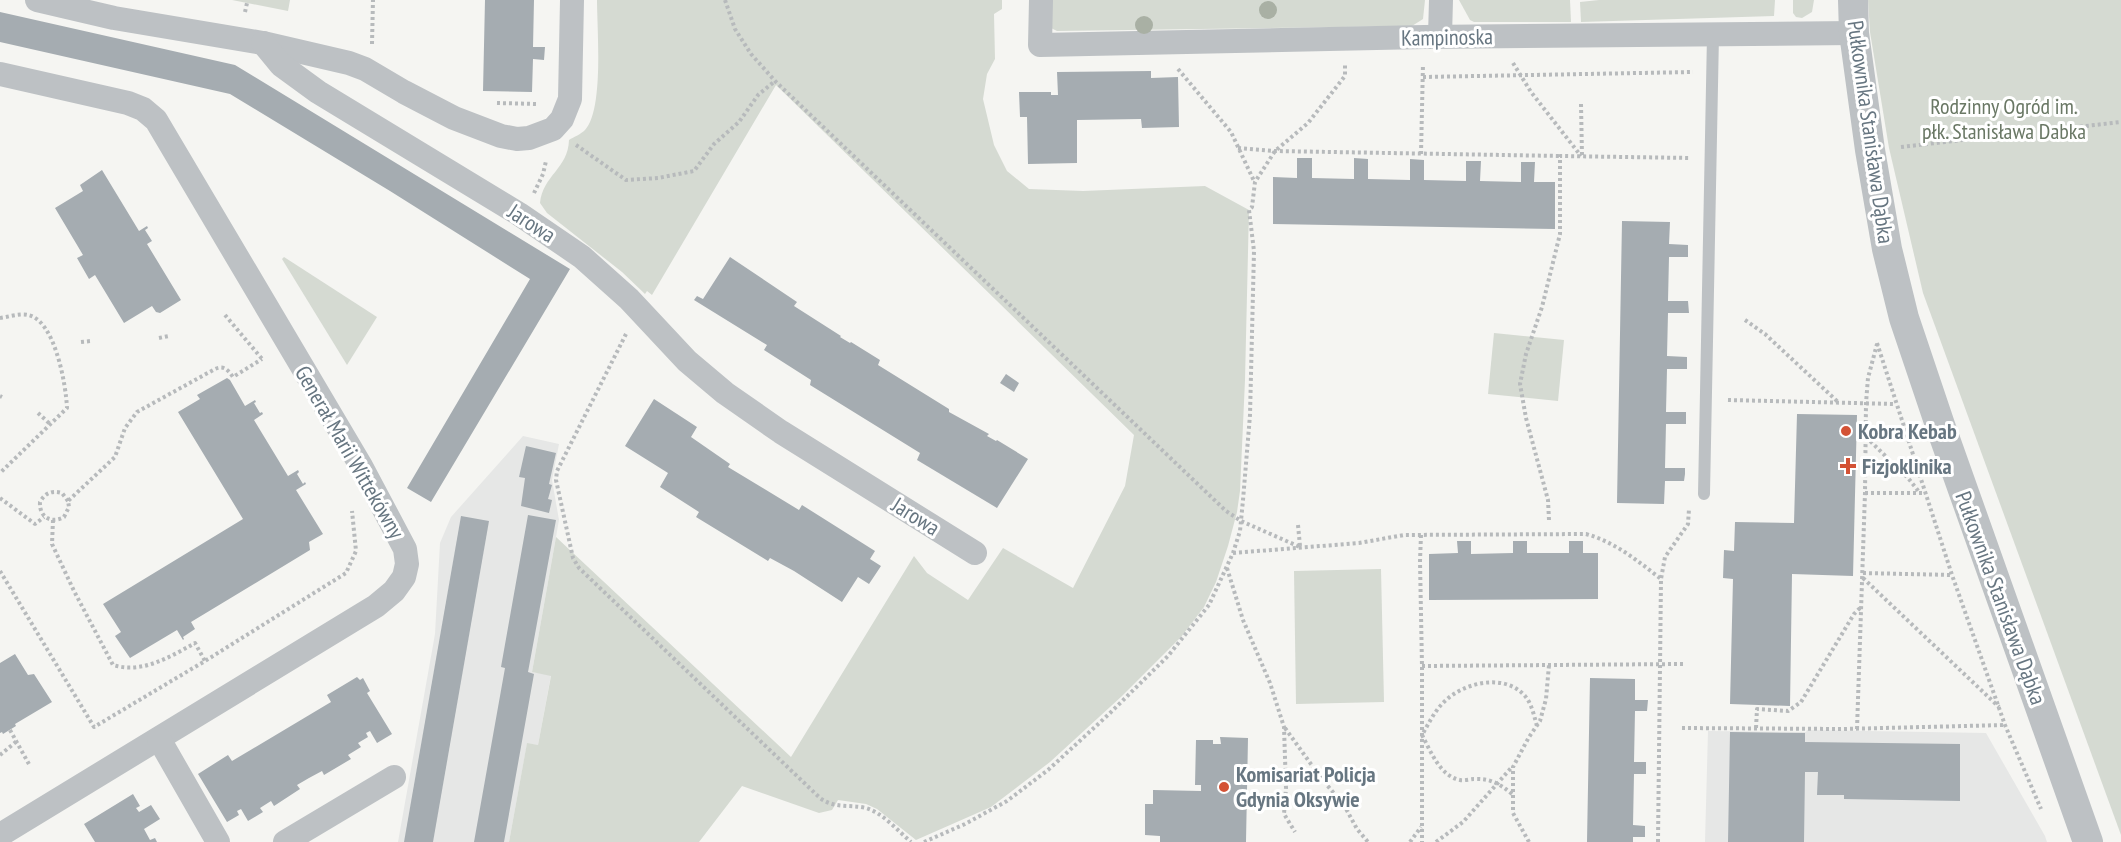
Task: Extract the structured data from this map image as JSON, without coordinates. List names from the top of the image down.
{
  "streets": {
    "street": [
      "Kampinoska",
      "Pułkownika Stanisława Dąbka",
      "Jarowa",
      "Generał Marii Wittekówny"
    ]
  },
  "crossings": [
    ["Kampinoska", "Pułkownika Stanisława Dąbka"]
  ],
  "parks": ["Rodzinny Ogród im. płk. Stanisława Dabka"],
  "places": {
    "other": ["Kobra Kebab", "Komisariat Policja Gdynia Oksywie"],
    "health": ["Fizjoklinika"]
  }
}
